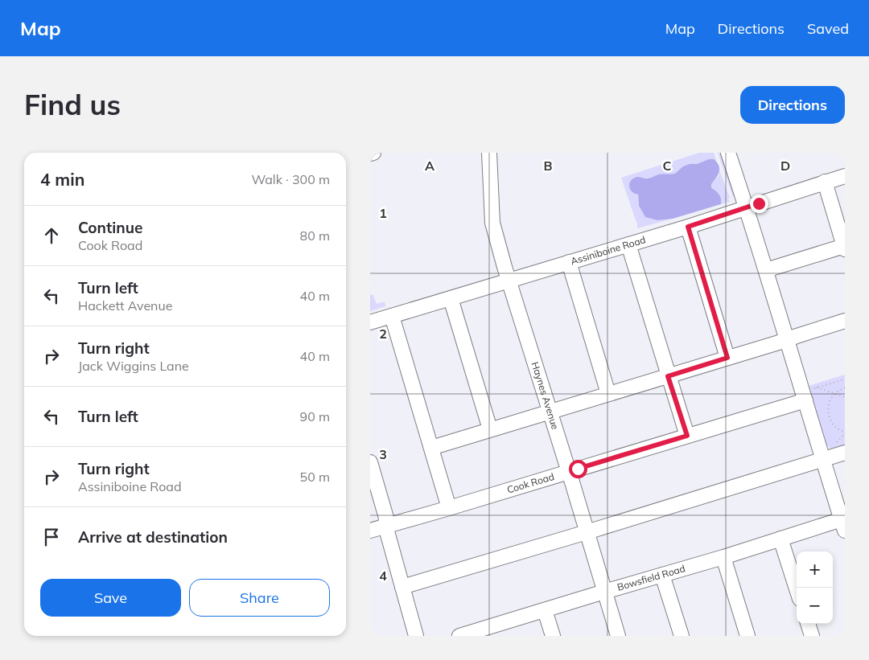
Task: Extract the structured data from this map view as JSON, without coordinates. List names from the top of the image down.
{
  "streets": {
    "street": [
      "Assiniboine Road",
      "Haynes Avenue",
      "Cook Road",
      "Bowsfield Road"
    ]
  },
  "crossings": [
    ["Assiniboine Road", "Haynes Avenue"],
    ["Haynes Avenue", "Cook Road"],
    ["Haynes Avenue", "Bowsfield Road"]
  ],
  "page": {
    "header": "Map",
    "nav": ["Map", "Directions", "Saved"],
    "buttons": [
      "Directions",
      ["Save", "Share"]
    ],
    "title": "Find us",
    "heading": ["4 min", "Walk · 300 m"],
    "list": [
      ["Continue", "Cook Road", "80 m"],
      ["Turn left", "Hackett Avenue", "40 m"],
      ["Turn right", "Jack Wiggins Lane", "40 m"],
      ["Turn left", "90 m"],
      ["Turn right", "Assiniboine Road", "50 m"],
      "Arrive at destination"
    ],
    "map_buttons": ["+", "−"]
  },
  "grid": {
    "columns": [
      "A",
      "B",
      "C",
      "D"
    ],
    "rows": [
      "1",
      "2",
      "3",
      "4"
    ]
  }
}
